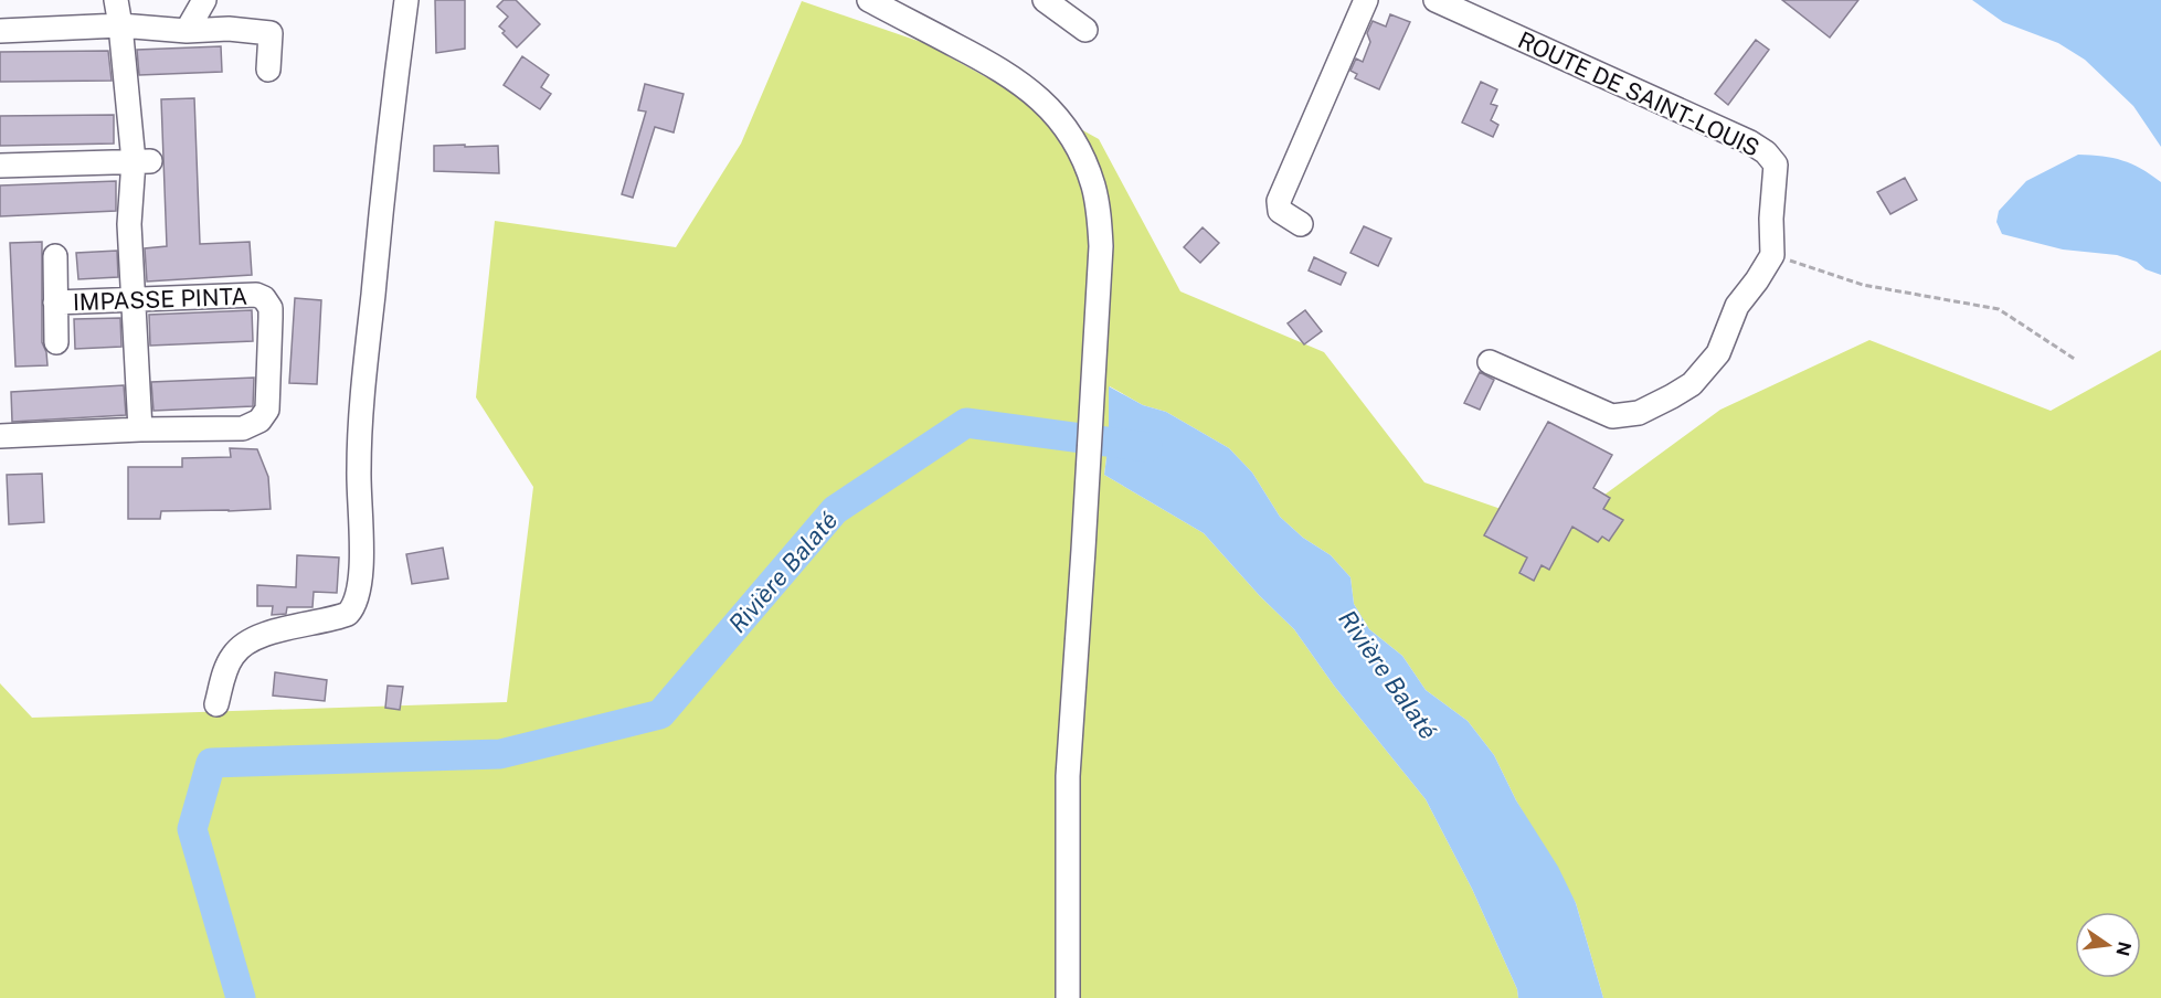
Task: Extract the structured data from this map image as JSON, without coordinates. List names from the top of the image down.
{
  "streets": {
    "street": ["ROUTE DE SAINT-LOUIS", "IMPASSE PINTA"]
  },
  "water": ["Rivière Balaté"],
  "north": "right"
}
